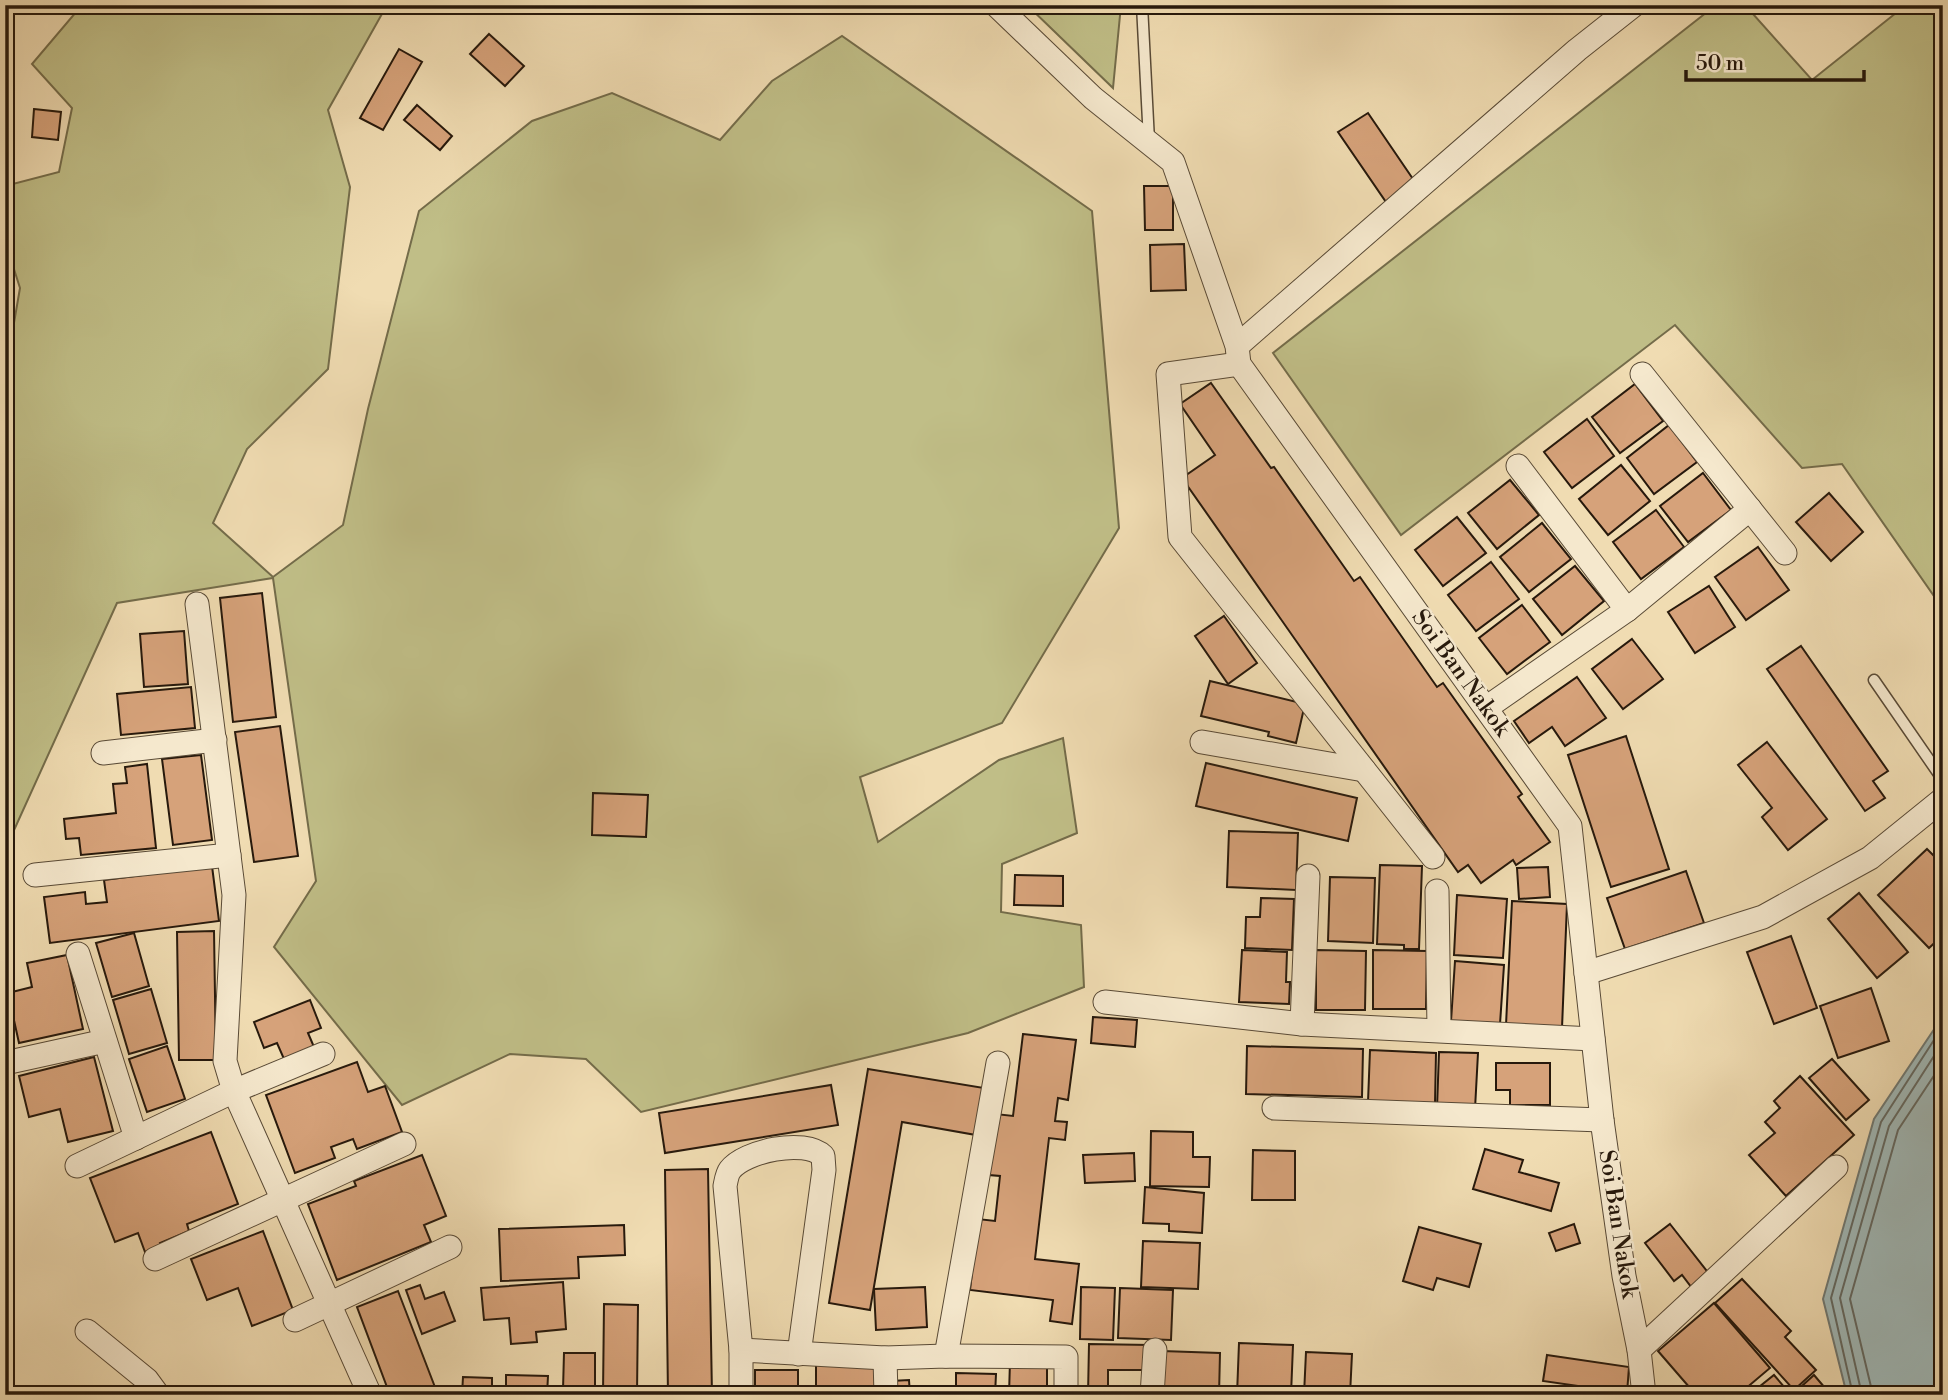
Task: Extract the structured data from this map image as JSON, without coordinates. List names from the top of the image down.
{
  "streets": {
    "street": ["Soi Ban Nakok"]
  },
  "scale_bar": "50 m"
}
